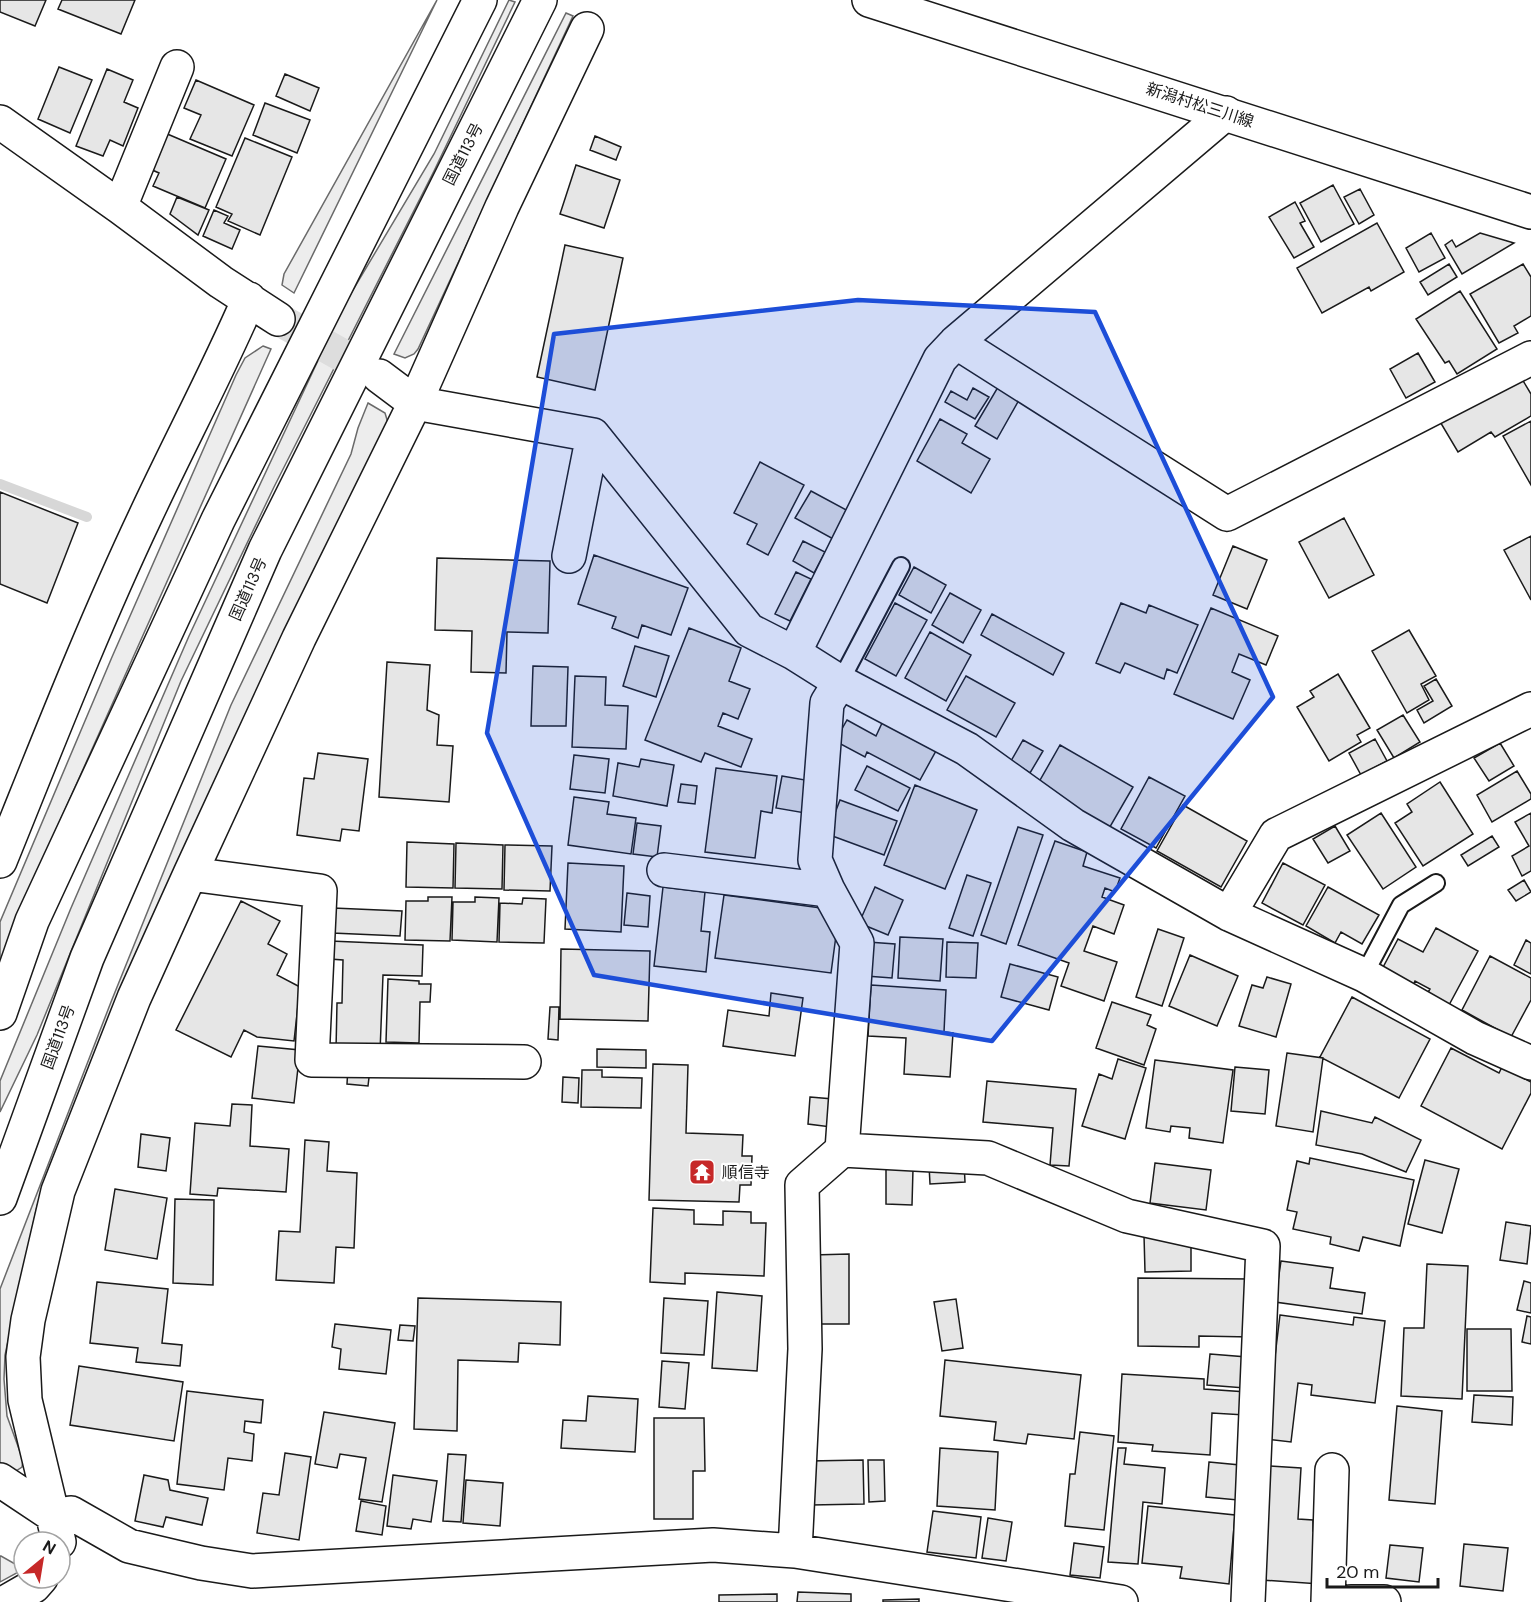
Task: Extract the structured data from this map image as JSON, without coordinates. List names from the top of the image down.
{
  "streets": {
    "main road": ["新潟村松三川線", "国道113号"]
  },
  "places": {
    "temple": ["順信寺"]
  },
  "scale_bar": "20 m",
  "north": "top right"
}
